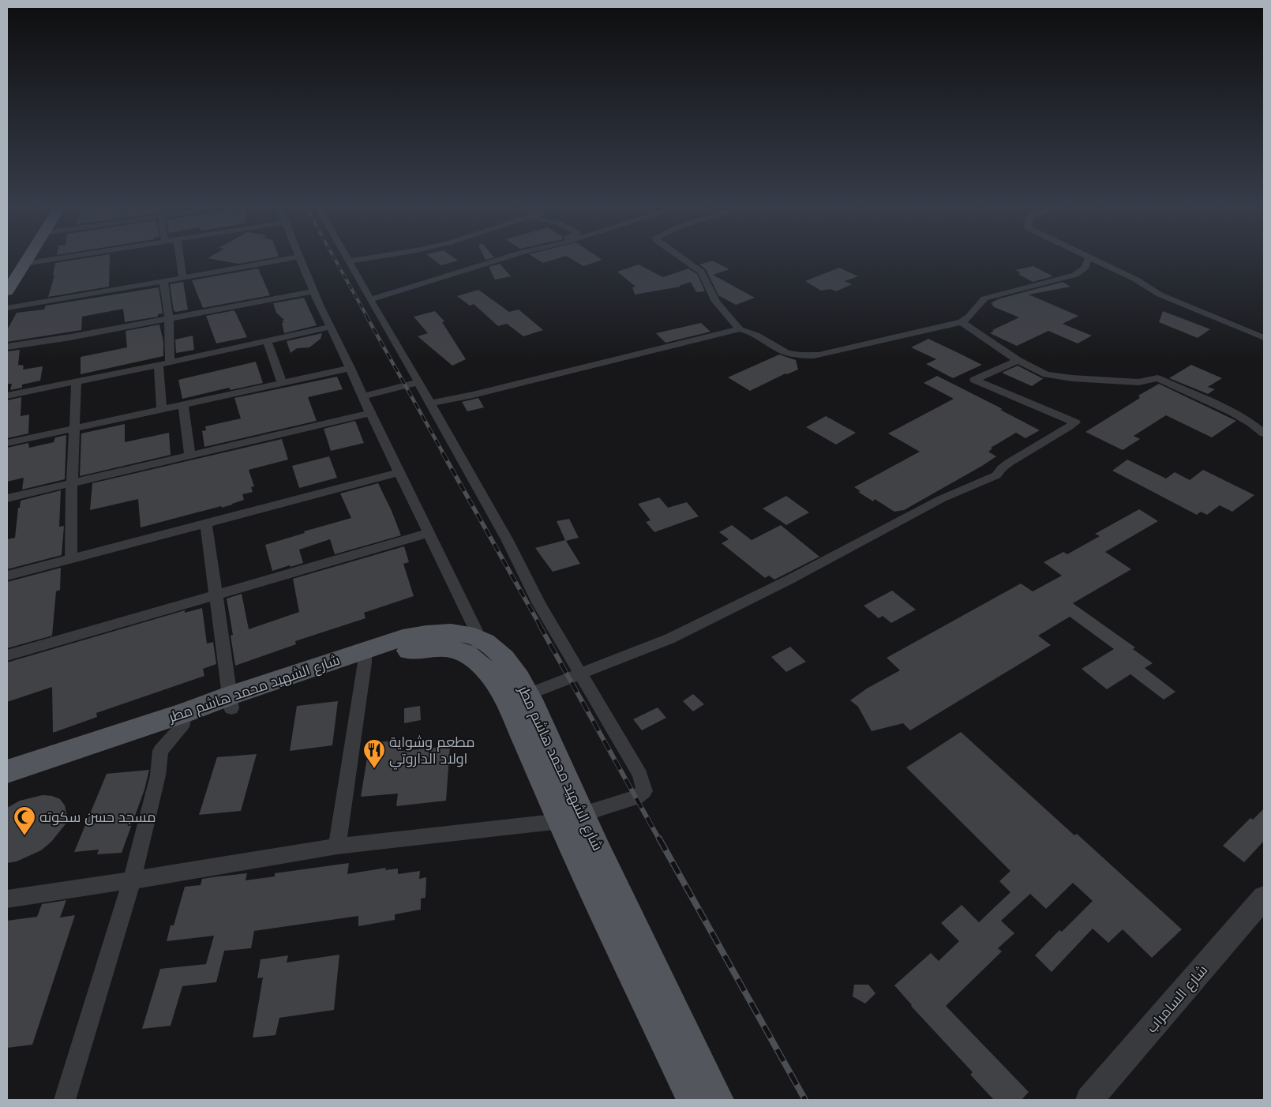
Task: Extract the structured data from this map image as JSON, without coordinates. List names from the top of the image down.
{
  "streets": {
    "main road": ["شارع الشهيد محمد هاشم مطر"],
    "street": ["شارع السامراب"]
  },
  "places": {
    "restaurant": ["مطعم وشواية اولاد الداروتي"],
    "mosque": ["مسجد حسن سكوته"]
  }
}
